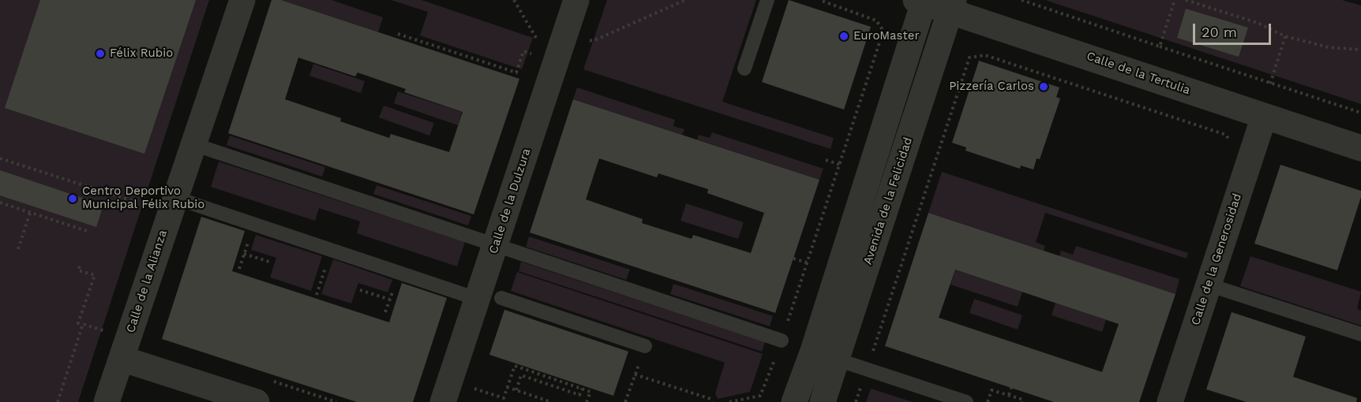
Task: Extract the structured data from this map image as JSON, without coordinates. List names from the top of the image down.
{
  "streets": {
    "street": [
      "Calle de la Tertulia",
      "Calle de la Dulzura",
      "Avenida de la Felicidad",
      "Calle de la Generosidad",
      "Calle de la Alianza"
    ]
  },
  "crossings": [
    ["Calle de la Tertulia", "Avenida de la Felicidad"],
    ["Calle de la Tertulia", "Calle de la Generosidad"]
  ],
  "places": [
    "EuroMaster",
    "Félix Rubio",
    "Pizzería Carlos",
    "Centro Deportivo Municipal Félix Rubio"
  ],
  "scale_bar": "20 m"
}
